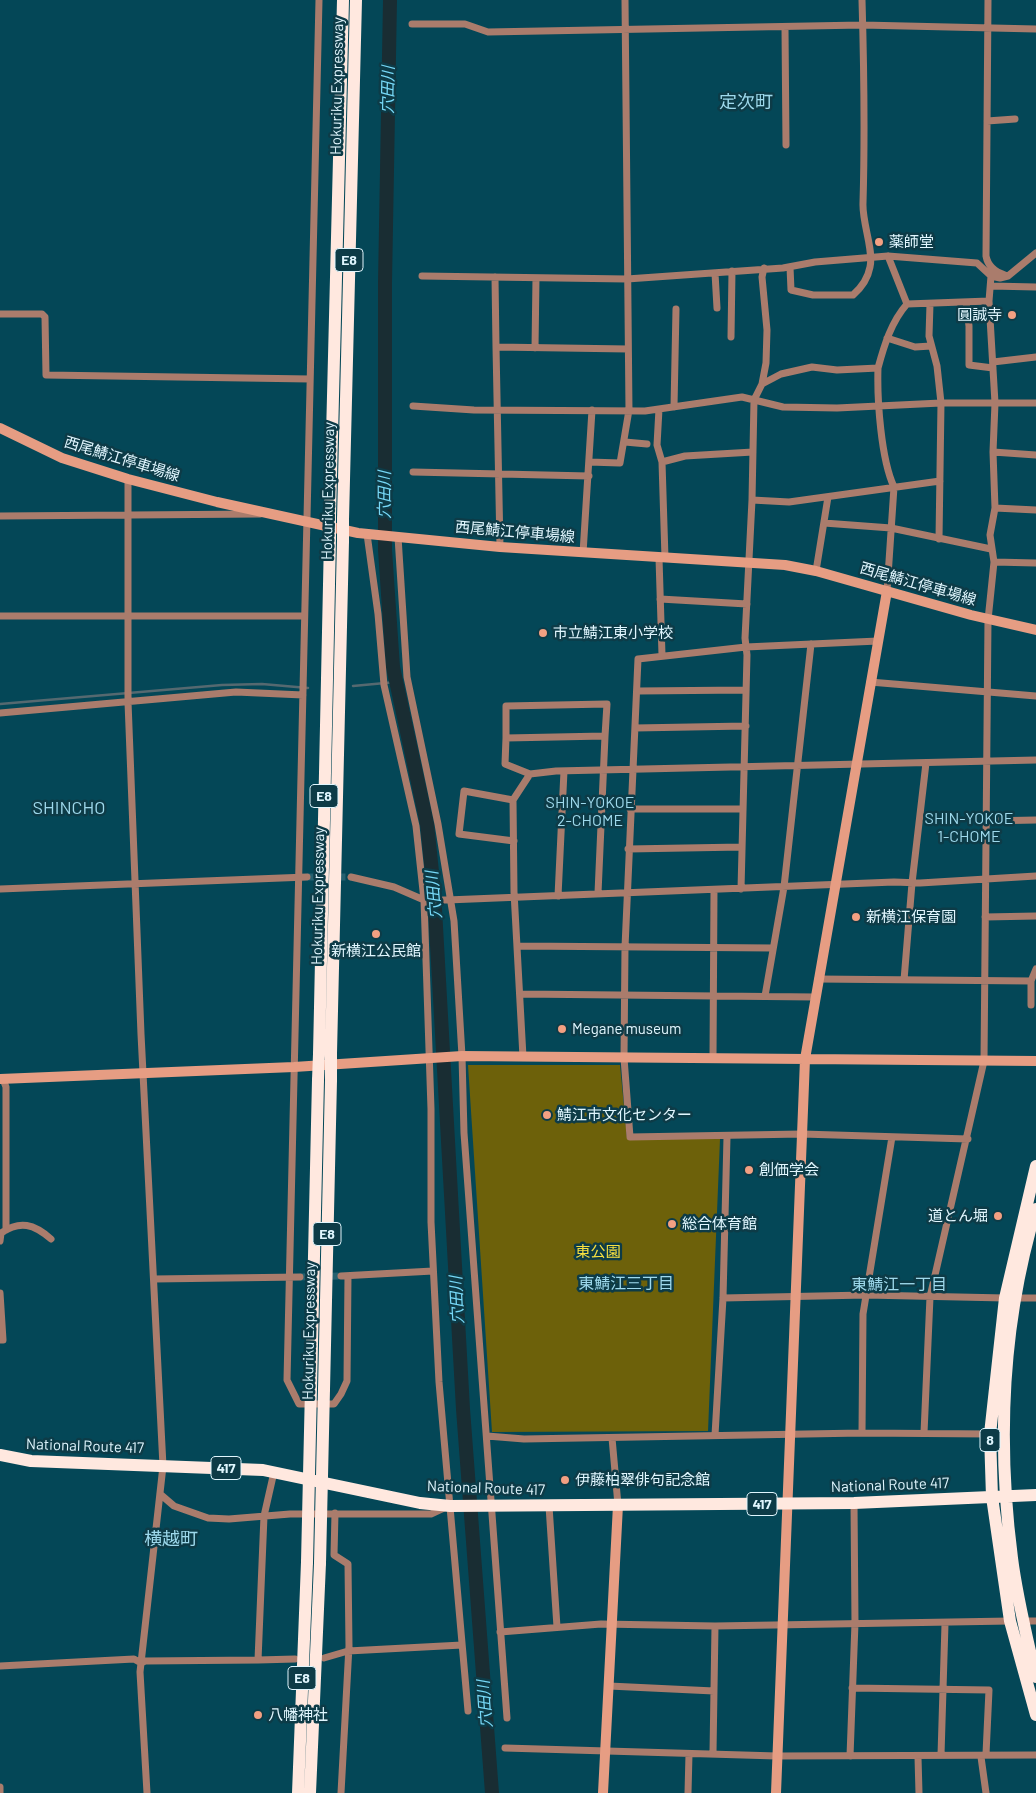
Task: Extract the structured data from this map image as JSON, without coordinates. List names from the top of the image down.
{
  "streets": {
    "highway": [
      "Hokuriku Expressway",
      "E8",
      "8",
      "National Route 417",
      "417"
    ],
    "street": ["西尾鯖江停車場線"]
  },
  "crossings": [
    ["8", "National Route 417"]
  ],
  "districts": [
    "定次町",
    "SHIN-YOKOE 2-CHOME",
    "SHINCHO",
    "SHIN-YOKOE 1-CHOME",
    "東鯖江三丁目",
    "東鯖江一丁目",
    "横越町"
  ],
  "water": ["穴田川"],
  "parks": ["東公園"],
  "places": [
    "薬師堂",
    "圓誠寺",
    "市立鯖江東小学校",
    "新横江保育園",
    "新横江公民館",
    "Megane museum",
    "鯖江市文化センター",
    "創価学会",
    "道とん堀",
    "総合体育館",
    "伊藤柏翠俳句記念館",
    "八幡神社"
  ]
}
